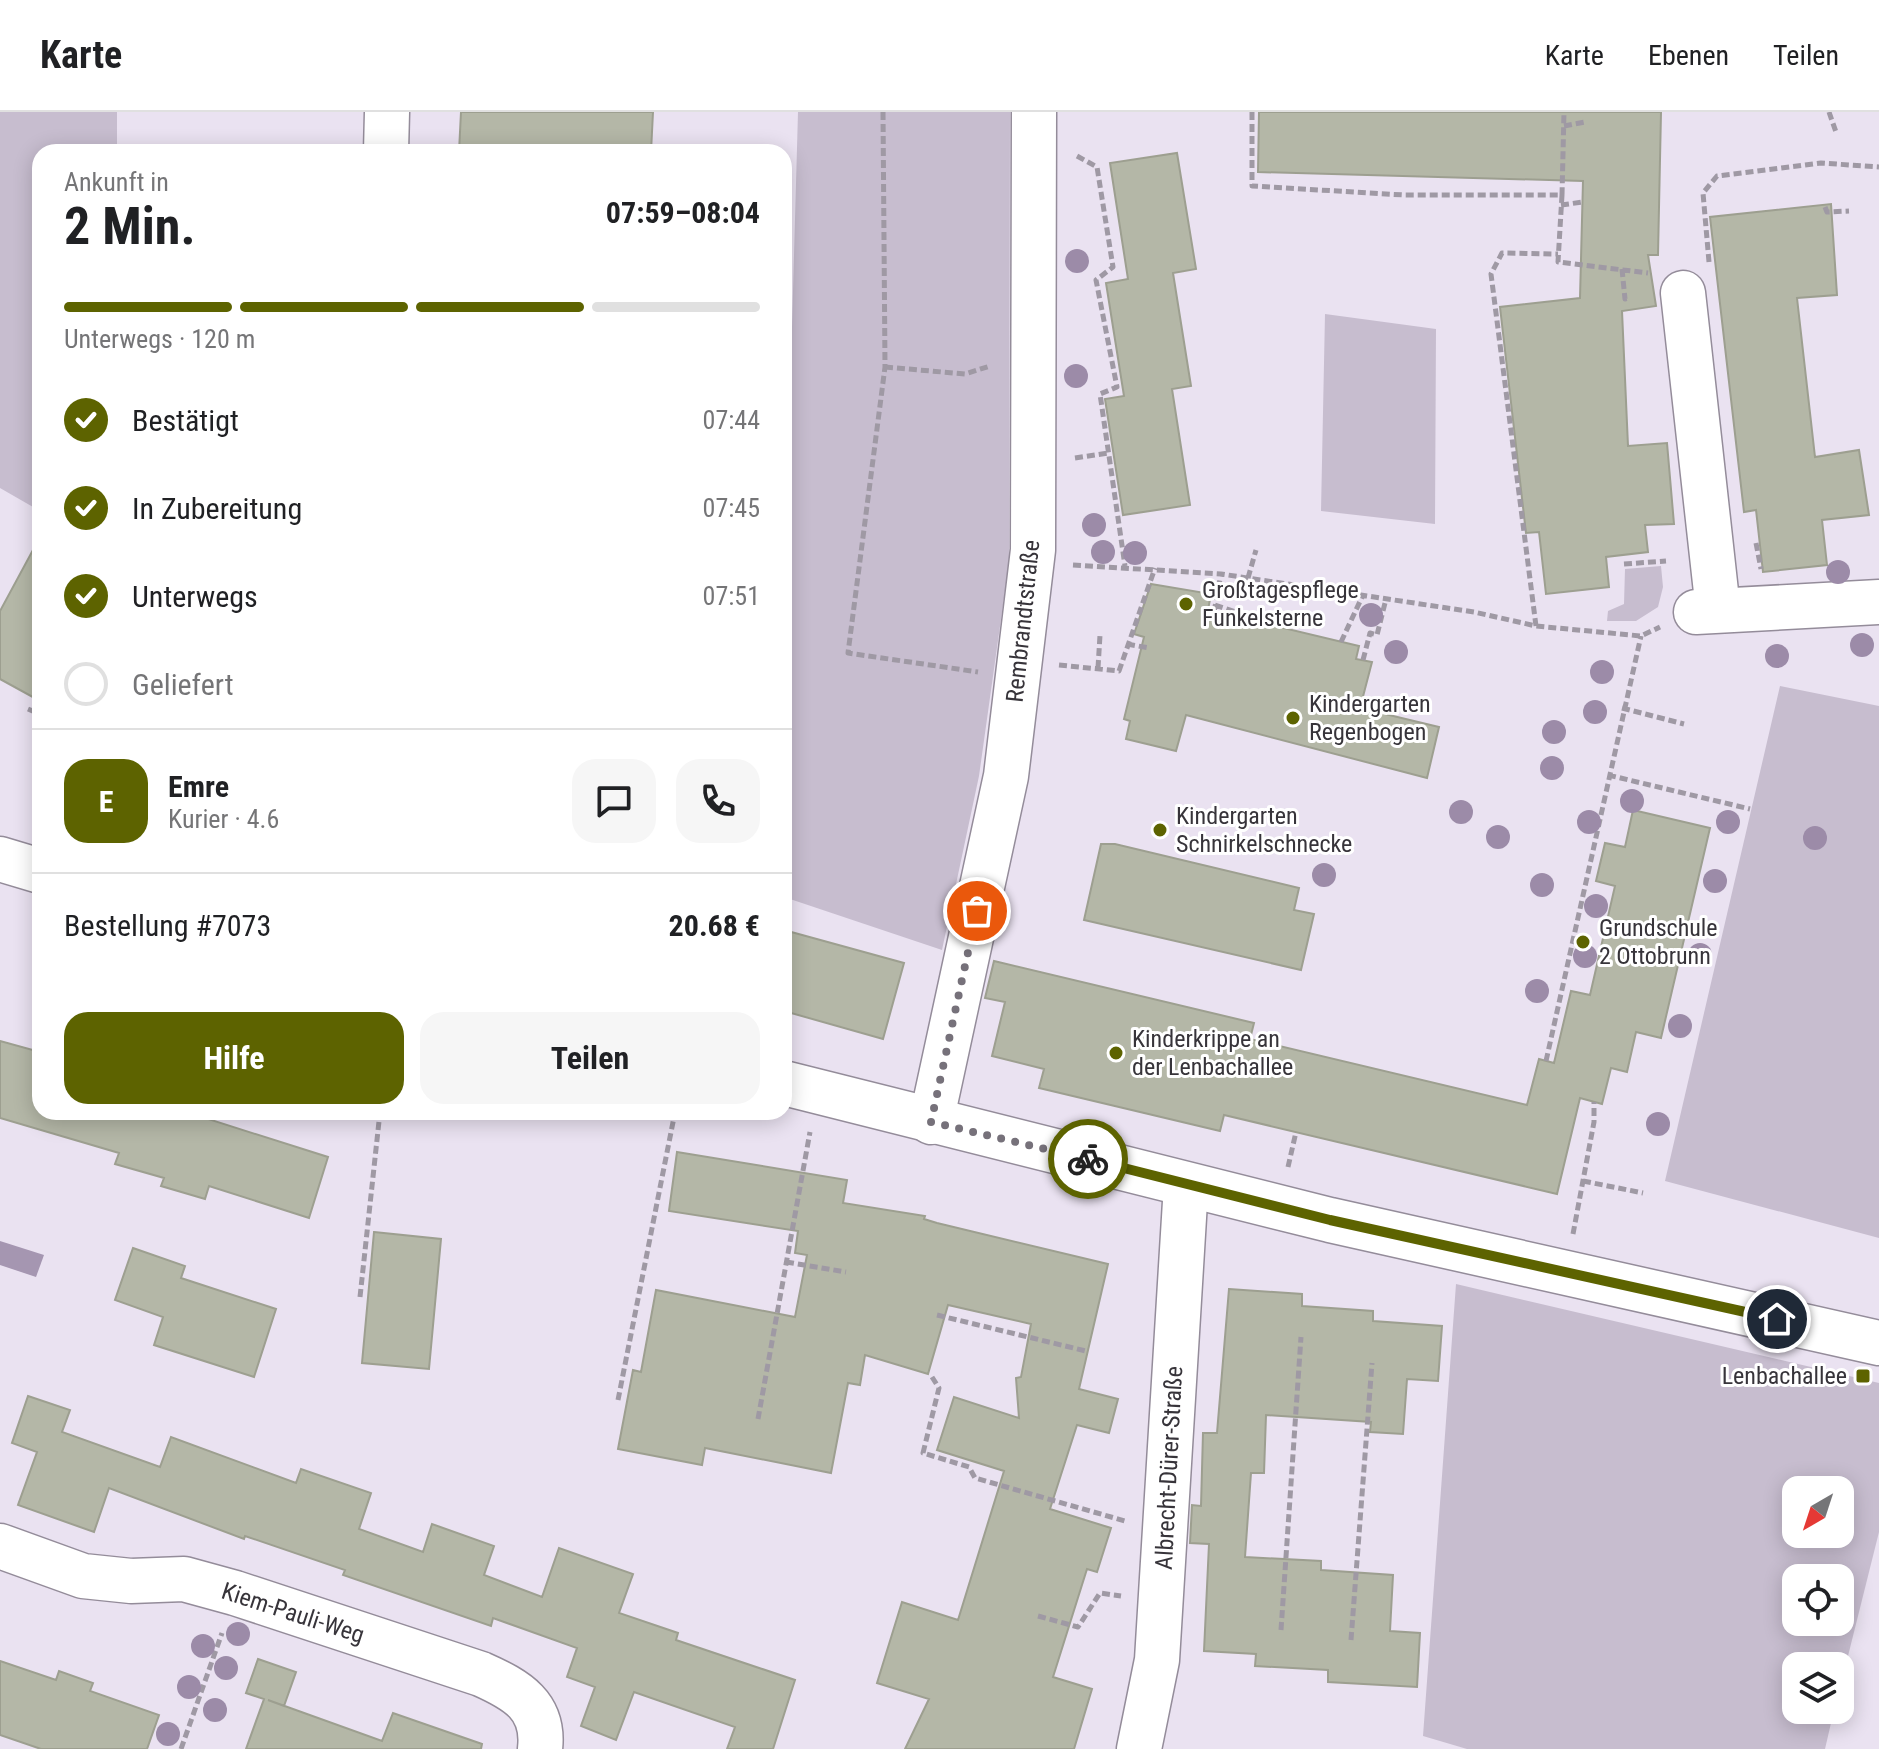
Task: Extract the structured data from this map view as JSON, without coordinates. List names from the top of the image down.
{
  "streets": {
    "street": ["Rembrandtstraße", "Albrecht-Dürer-Straße", "Kiem-Pauli-Weg"]
  },
  "places": {
    "other": [
      "Großtagespflege Funkelsterne",
      "Kindergarten Regenbogen",
      "Kindergarten Schnirkelschnecke",
      "Grundschule 2 Ottobrunn",
      "Kinderkrippe an der Lenbachallee"
    ],
    "transit": ["Lenbachallee"]
  },
  "north": "bottom left",
  "page": {
    "header": "Karte",
    "nav": ["Karte", "Ebenen", "Teilen"],
    "heading": ["2 Min.", "Ankunft in", "07:59–08:04"],
    "panel": [
      "Emre",
      "Kurier · 4.6",
      "Bestellung #7073",
      "20.68 €"
    ],
    "bar": "Unterwegs · 120 m",
    "list": [
      ["Bestätigt", "07:44"],
      ["In Zubereitung", "07:45"],
      ["Unterwegs", "07:51"],
      "Geliefert"
    ],
    "round": "E",
    "buttons": ["Hilfe", "Teilen"]
  }
}
